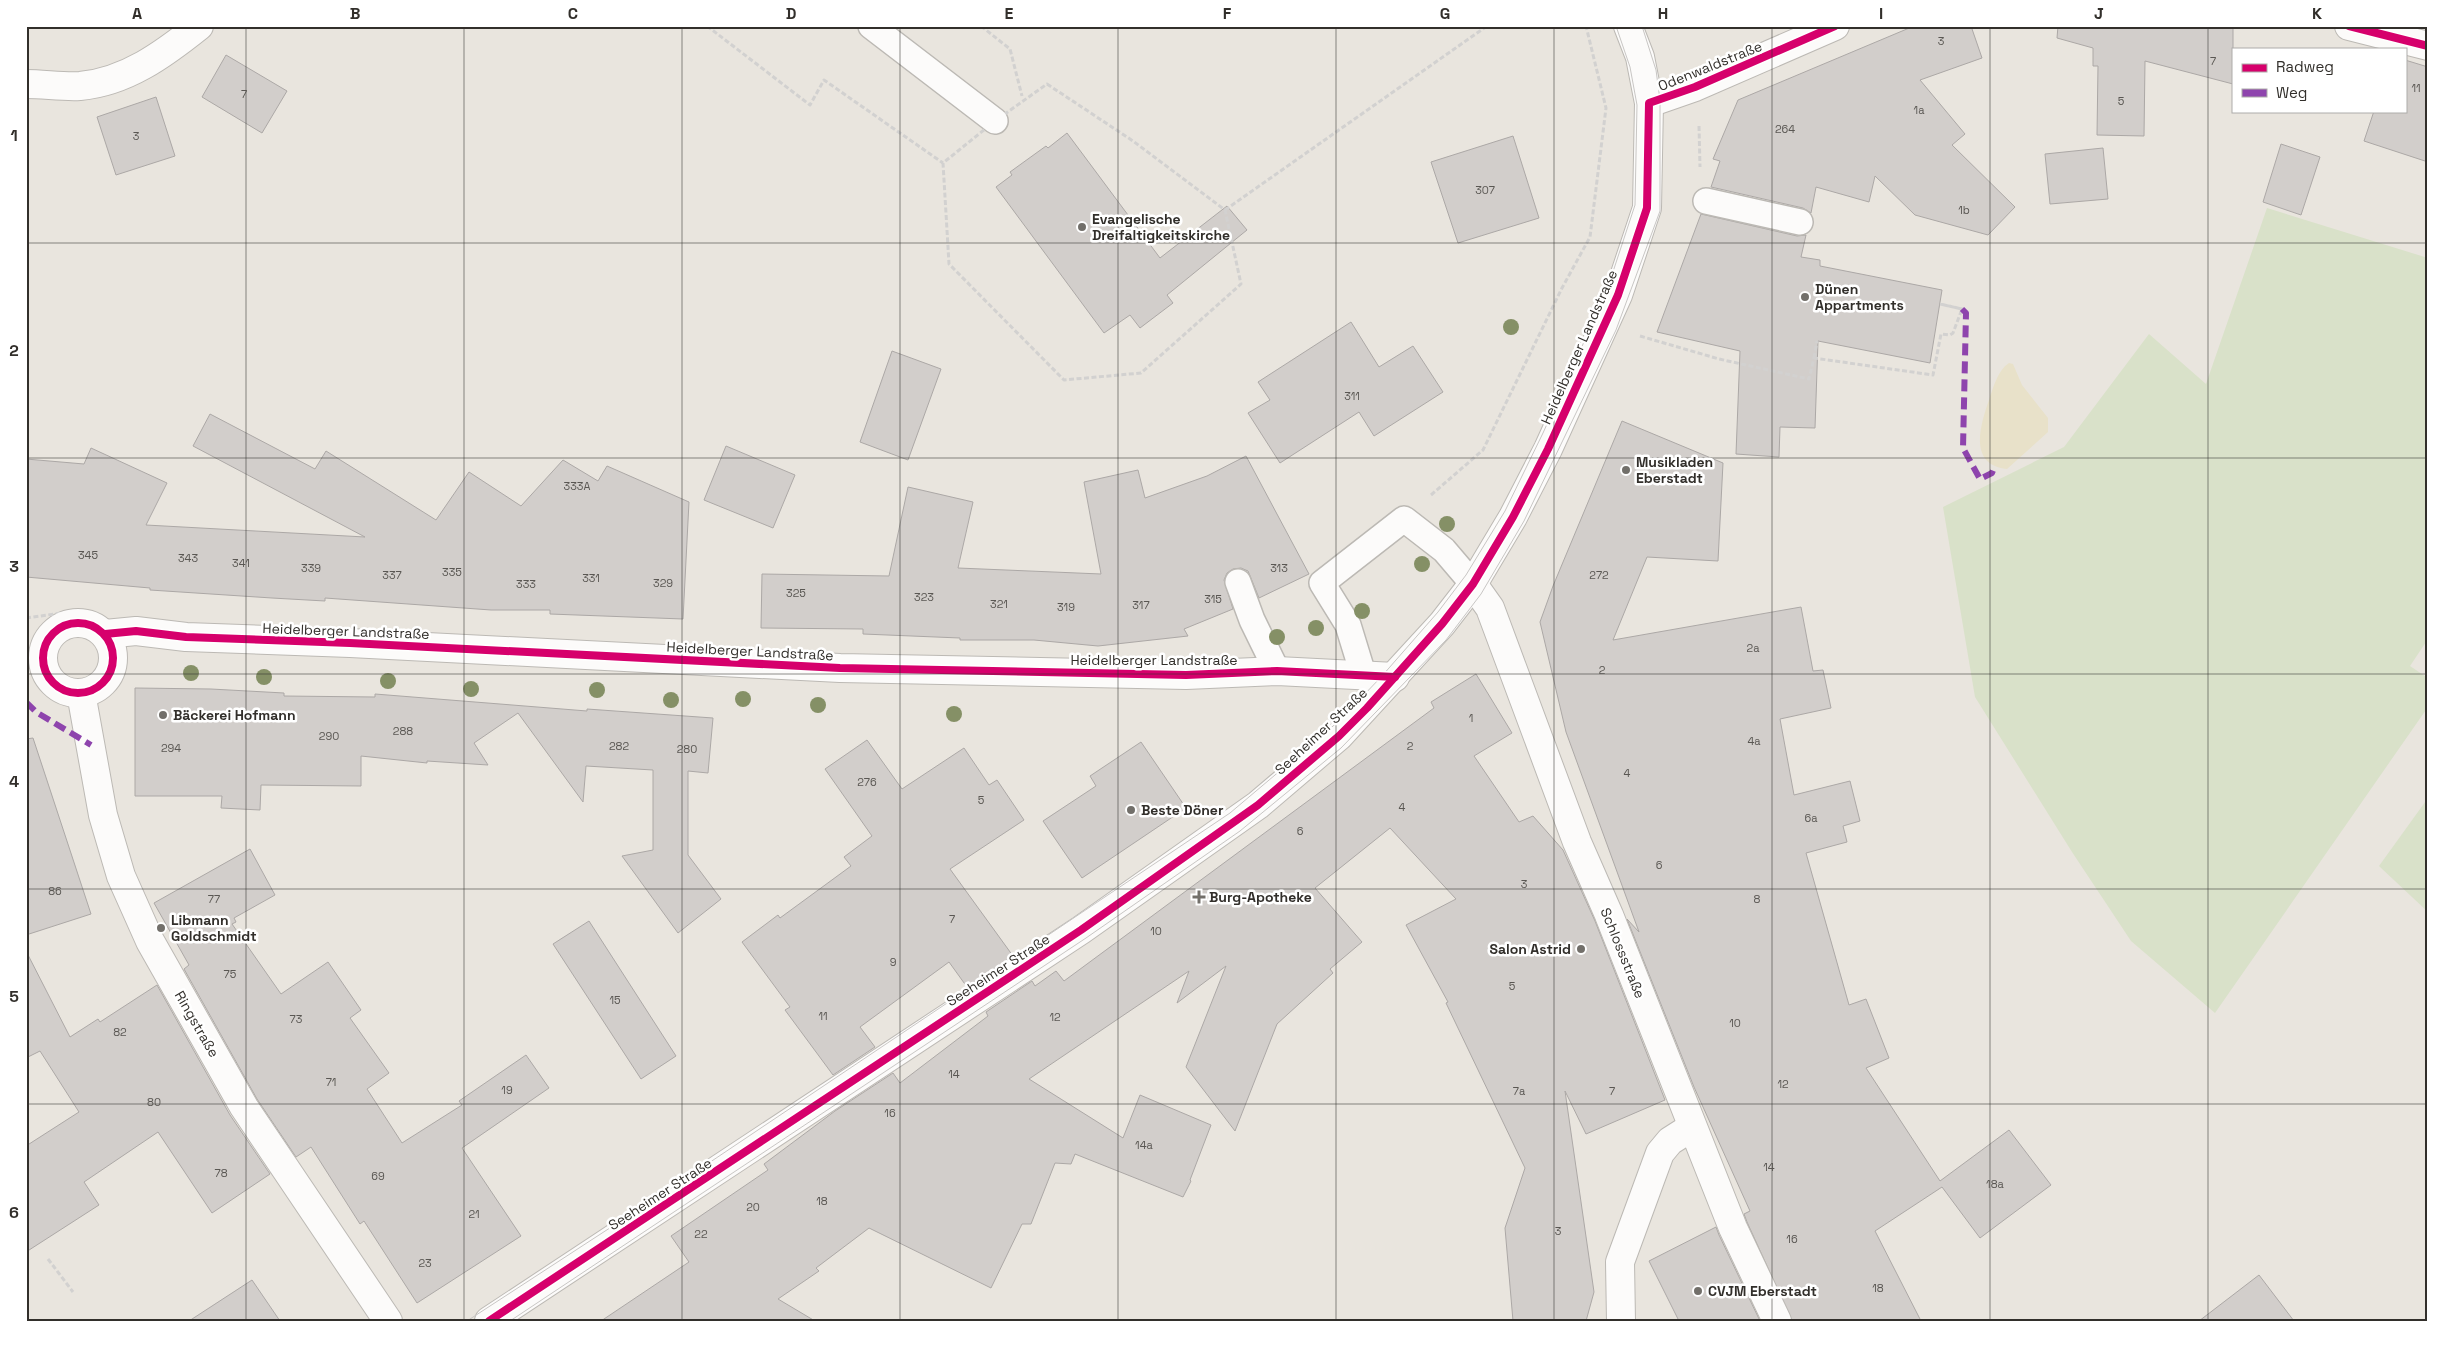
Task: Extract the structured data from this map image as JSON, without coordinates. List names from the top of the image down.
{
  "streets": {
    "street": [
      "Odenwaldstraße",
      "Heidelberger Landstraße",
      "Seeheimer Straße",
      "Schlossstraße",
      "Ringstraße"
    ]
  },
  "crossings": [
    ["Odenwaldstraße", "Heidelberger Landstraße"],
    ["Heidelberger Landstraße", "Seeheimer Straße"],
    ["Heidelberger Landstraße", "Schlossstraße"],
    ["Heidelberger Landstraße", "Ringstraße"],
    ["Seeheimer Straße", "Schlossstraße"]
  ],
  "places": {
    "other": [
      "Evangelische Dreifaltigkeitskirche",
      "Dünen Appartments",
      "Musikladen Eberstadt",
      "Bäckerei Hofmann",
      "Beste Döner",
      "Libmann Goldschmidt",
      "Salon Astrid",
      "CVJM Eberstadt"
    ],
    "health": ["Burg-Apotheke"]
  },
  "house_numbers": [
    "3",
    "7",
    "11",
    "7",
    "5",
    "1a",
    "264",
    "3",
    "307",
    "1b",
    "311",
    "333A",
    "345",
    "343",
    "341",
    "339",
    "313",
    "335",
    "337",
    "272",
    "331",
    "329",
    "333",
    "325",
    "323",
    "315",
    "321",
    "317",
    "319",
    "2a",
    "2",
    "1",
    "288",
    "290",
    "4a",
    "282",
    "2",
    "294",
    "280",
    "4",
    "276",
    "5",
    "4",
    "6a",
    "6",
    "6",
    "3",
    "86",
    "77",
    "8",
    "7",
    "10",
    "9",
    "75",
    "5",
    "15",
    "11",
    "12",
    "73",
    "10",
    "82",
    "14",
    "71",
    "12",
    "19",
    "7a",
    "7",
    "80",
    "16",
    "14a",
    "14",
    "78",
    "69",
    "18a",
    "18",
    "20",
    "21",
    "3",
    "22",
    "16",
    "23",
    "18"
  ],
  "legend": ["Radweg", "Weg"],
  "grid": {
    "columns": [
      "A",
      "B",
      "C",
      "D",
      "E",
      "F",
      "G",
      "H",
      "I",
      "J",
      "K"
    ],
    "rows": [
      "1",
      "2",
      "3",
      "4",
      "5",
      "6"
    ]
  }
}
